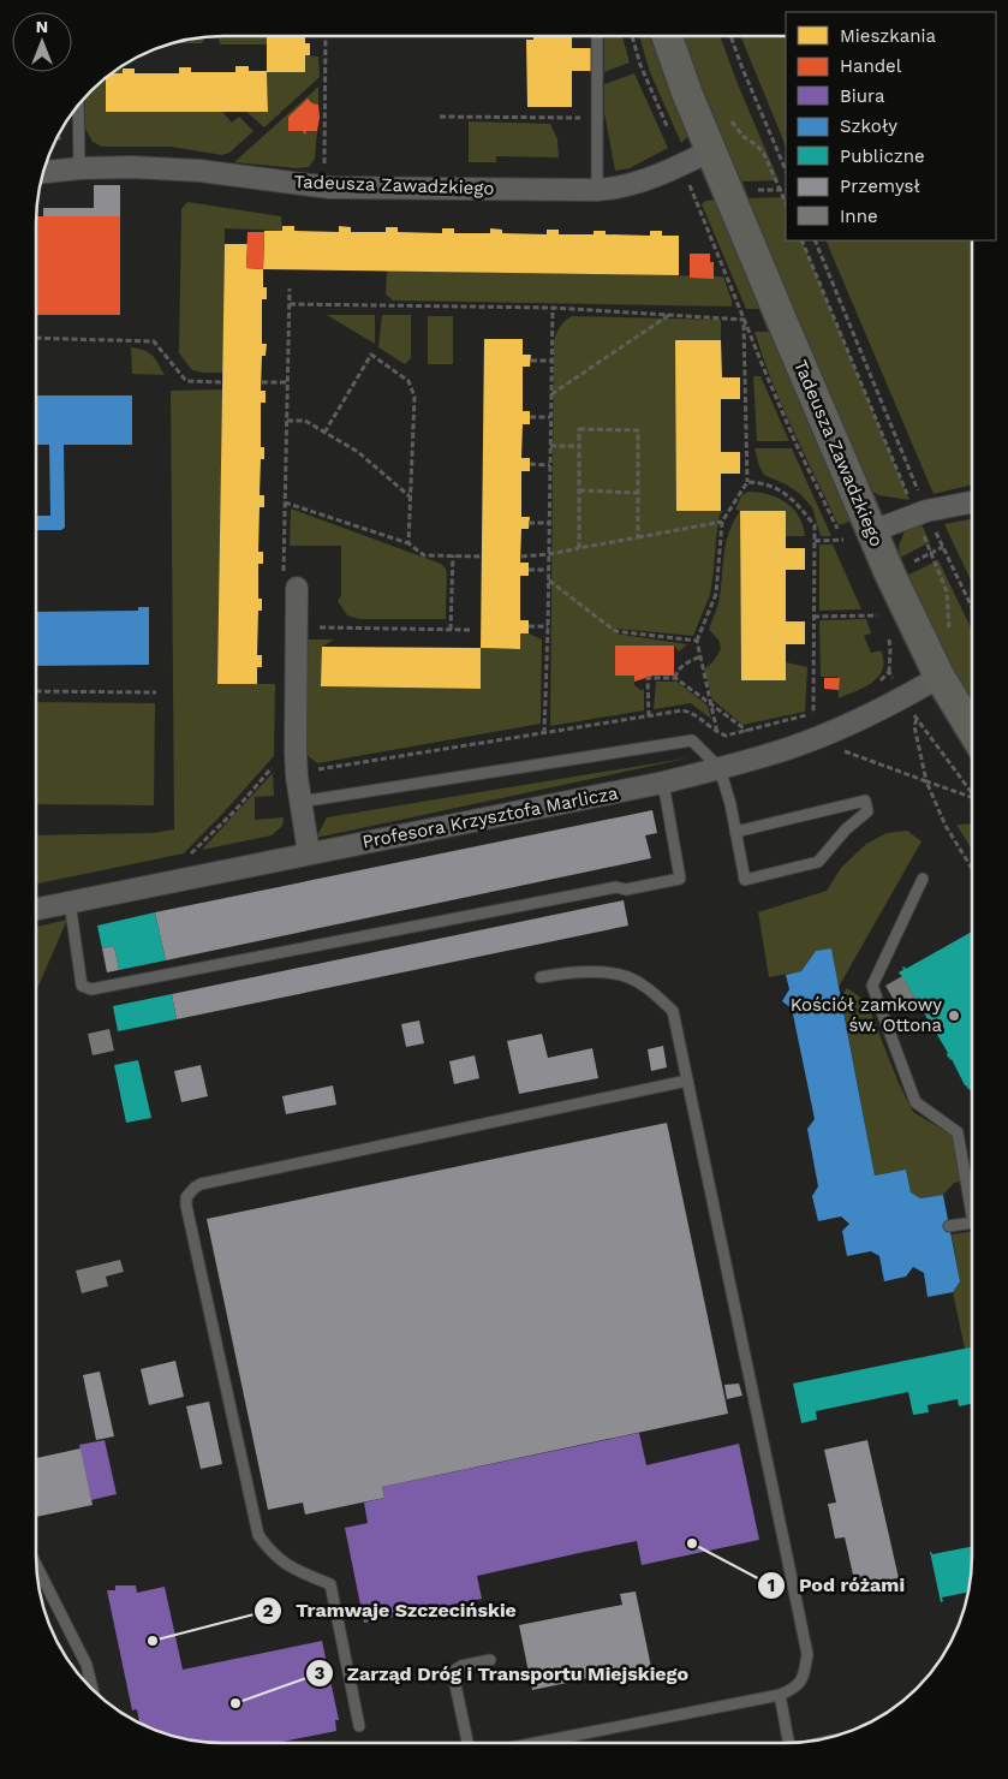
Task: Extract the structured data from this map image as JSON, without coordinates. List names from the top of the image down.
{
  "streets": {
    "street": ["Tadeusza Zawadzkiego", "Profesora Krzysztofa Marlicza"]
  },
  "crossings": [
    ["Tadeusza Zawadzkiego", "Profesora Krzysztofa Marlicza"]
  ],
  "places": [
    "Kościół zamkowy św. Ottona",
    "Pod różami",
    "Tramwaje Szczecińskie",
    "Zarząd Dróg i Transportu Miejskiego"
  ],
  "legend": [
    "Mieszkania",
    "Handel",
    "Biura",
    "Szkoły",
    "Publiczne",
    "Przemysł",
    "Inne"
  ],
  "north": "top"
}
